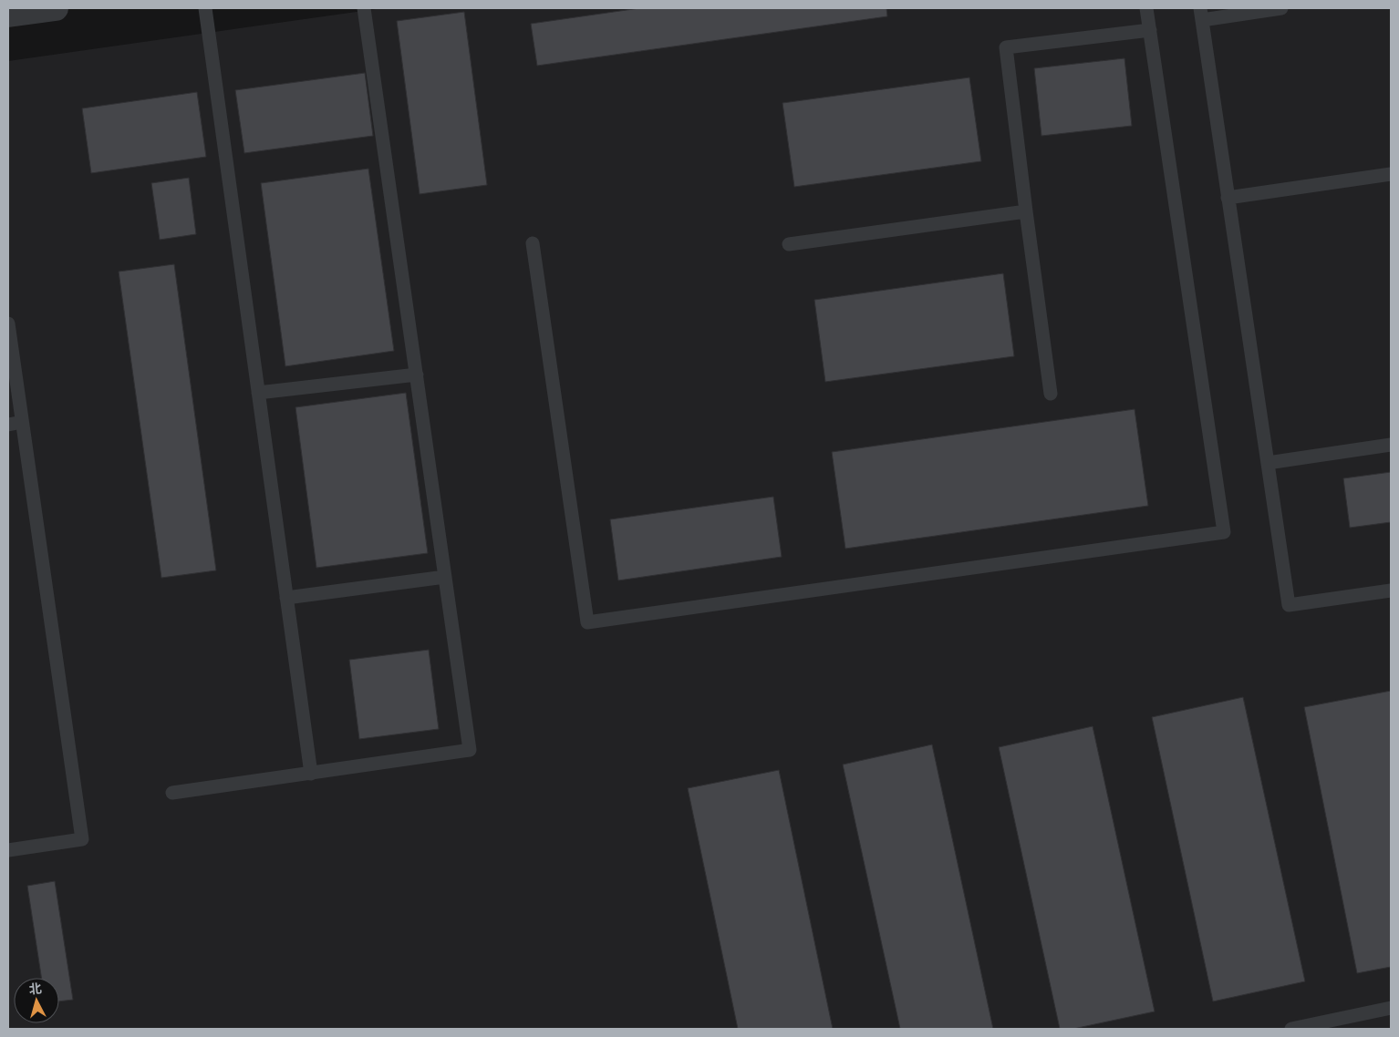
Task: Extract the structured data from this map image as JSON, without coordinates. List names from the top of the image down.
{
  "north": "top"
}
